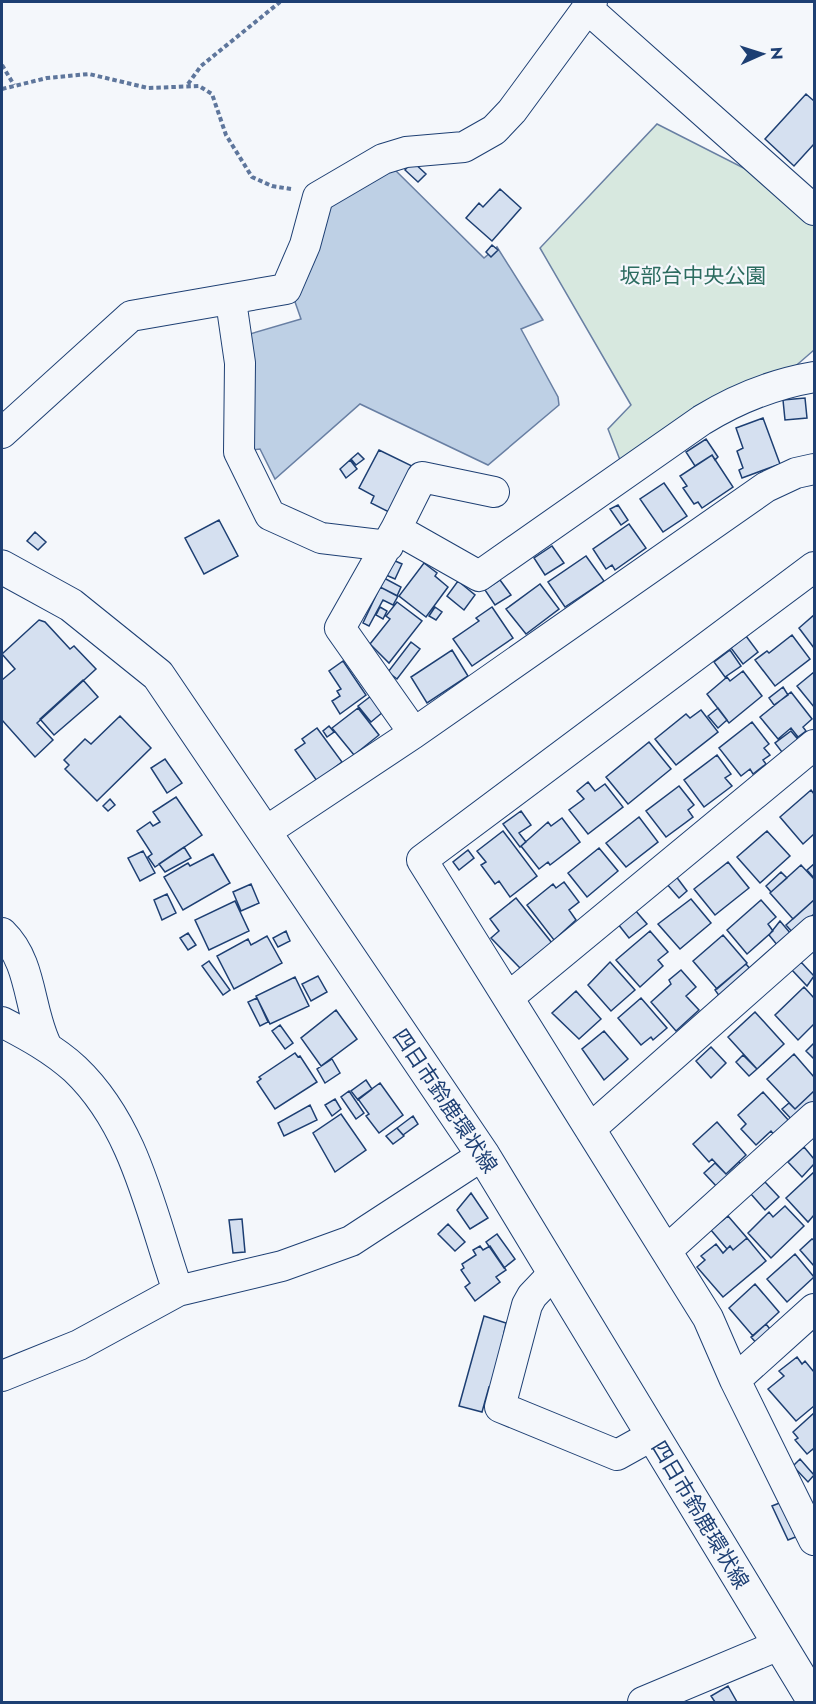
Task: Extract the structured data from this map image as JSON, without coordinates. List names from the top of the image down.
{
  "streets": {
    "main road": ["四日市鈴鹿環状線"]
  },
  "parks": ["坂部台中央公園"],
  "north": "right"
}
